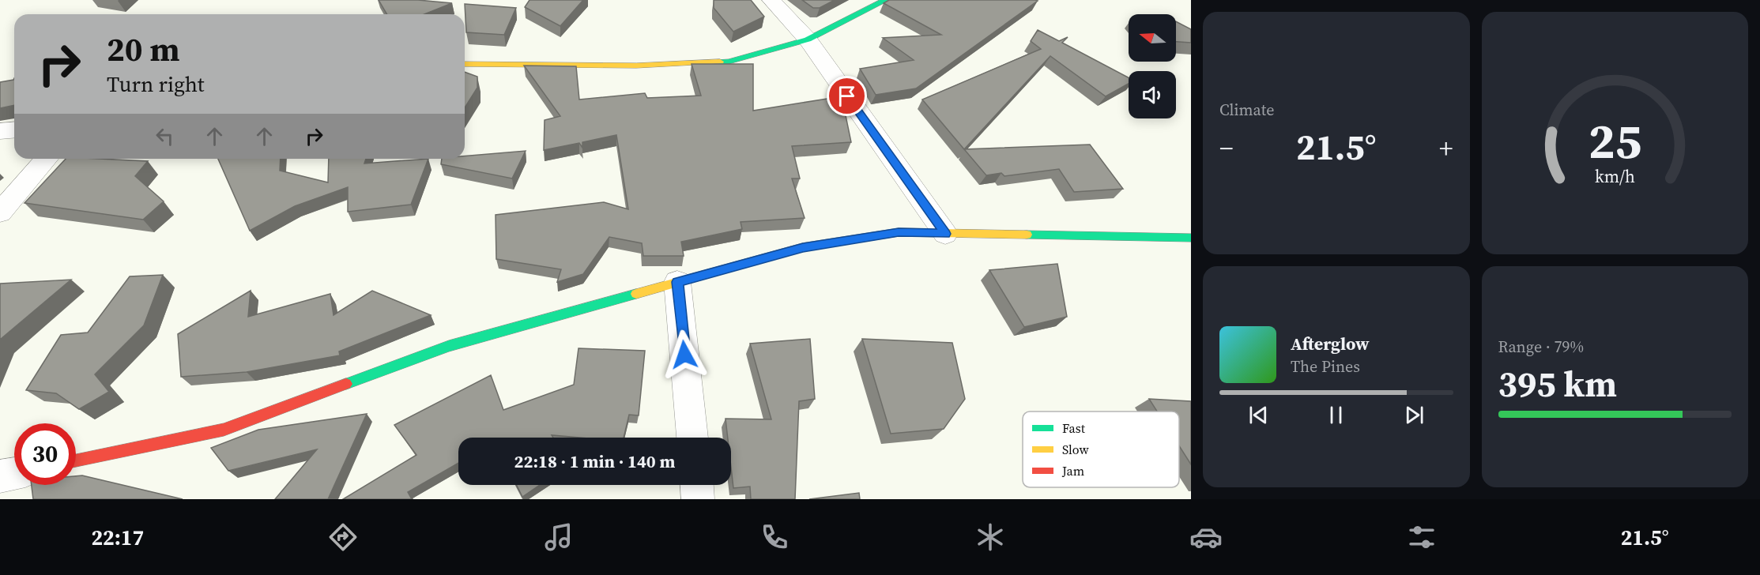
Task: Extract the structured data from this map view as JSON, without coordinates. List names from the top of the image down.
{
  "legend": ["Fast", "Slow", "Jam"],
  "north": "left",
  "page": {
    "tile": [
      "Climate",
      ["Range · 79%", "395 km"]
    ],
    "turn": ["20 m", "Turn right"],
    "heat": ["−", "21.5°", "+"],
    "song": ["Afterglow", "The Pines"],
    "limit": "30",
    "trip": "22:18 · 1 min · 140 m",
    "tabs": ["22:17", "21.5°"],
    "gauge": ["25", "km/h"]
  }
}
